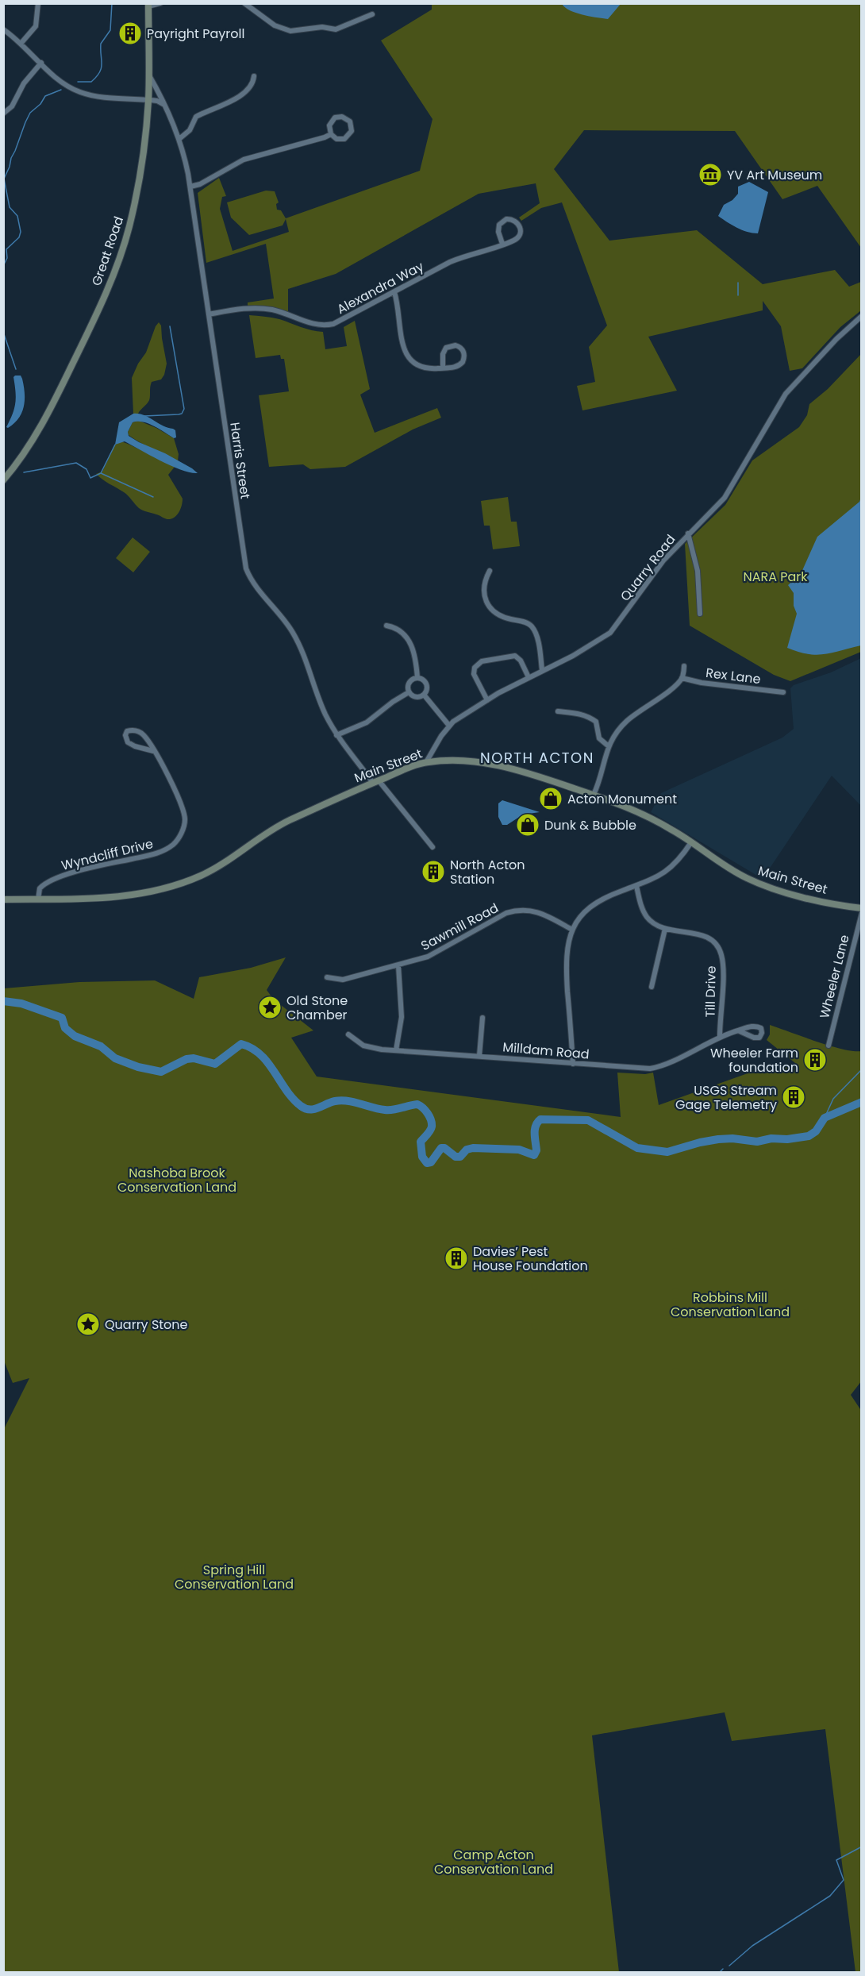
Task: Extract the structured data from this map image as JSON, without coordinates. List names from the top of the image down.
{
  "streets": {
    "main road": ["Great Road", "Main Street"],
    "street": [
      "Alexandra Way",
      "Harris Street",
      "Quarry Road",
      "Rex Lane",
      "Wyndcliff Drive",
      "Sawmill Road",
      "Wheeler Lane",
      "Till Drive",
      "Milldam Road"
    ]
  },
  "crossings": [
    ["Great Road", "Harris Street"],
    ["Alexandra Way", "Harris Street"],
    ["Harris Street", "Main Street"],
    ["Quarry Road", "Main Street"],
    ["Main Street", "Wyndcliff Drive"],
    ["Till Drive", "Milldam Road"]
  ],
  "districts": ["NORTH ACTON"],
  "parks": [
    "NARA Park",
    "Nashoba Brook Conservation Land",
    "Robbins Mill Conservation Land",
    "Spring Hill Conservation Land",
    "Camp Acton Conservation Land"
  ],
  "places": {
    "building": [
      "Payright Payroll",
      "North Acton Station",
      "Wheeler Farm foundation",
      "USGS Stream Gage Telemetry",
      "Davies’ Pest House Foundation"
    ],
    "museum": ["YV Art Museum"],
    "shop": ["Acton Monument", "Dunk & Bubble"],
    "place": ["Old Stone Chamber", "Quarry Stone"]
  }
}
